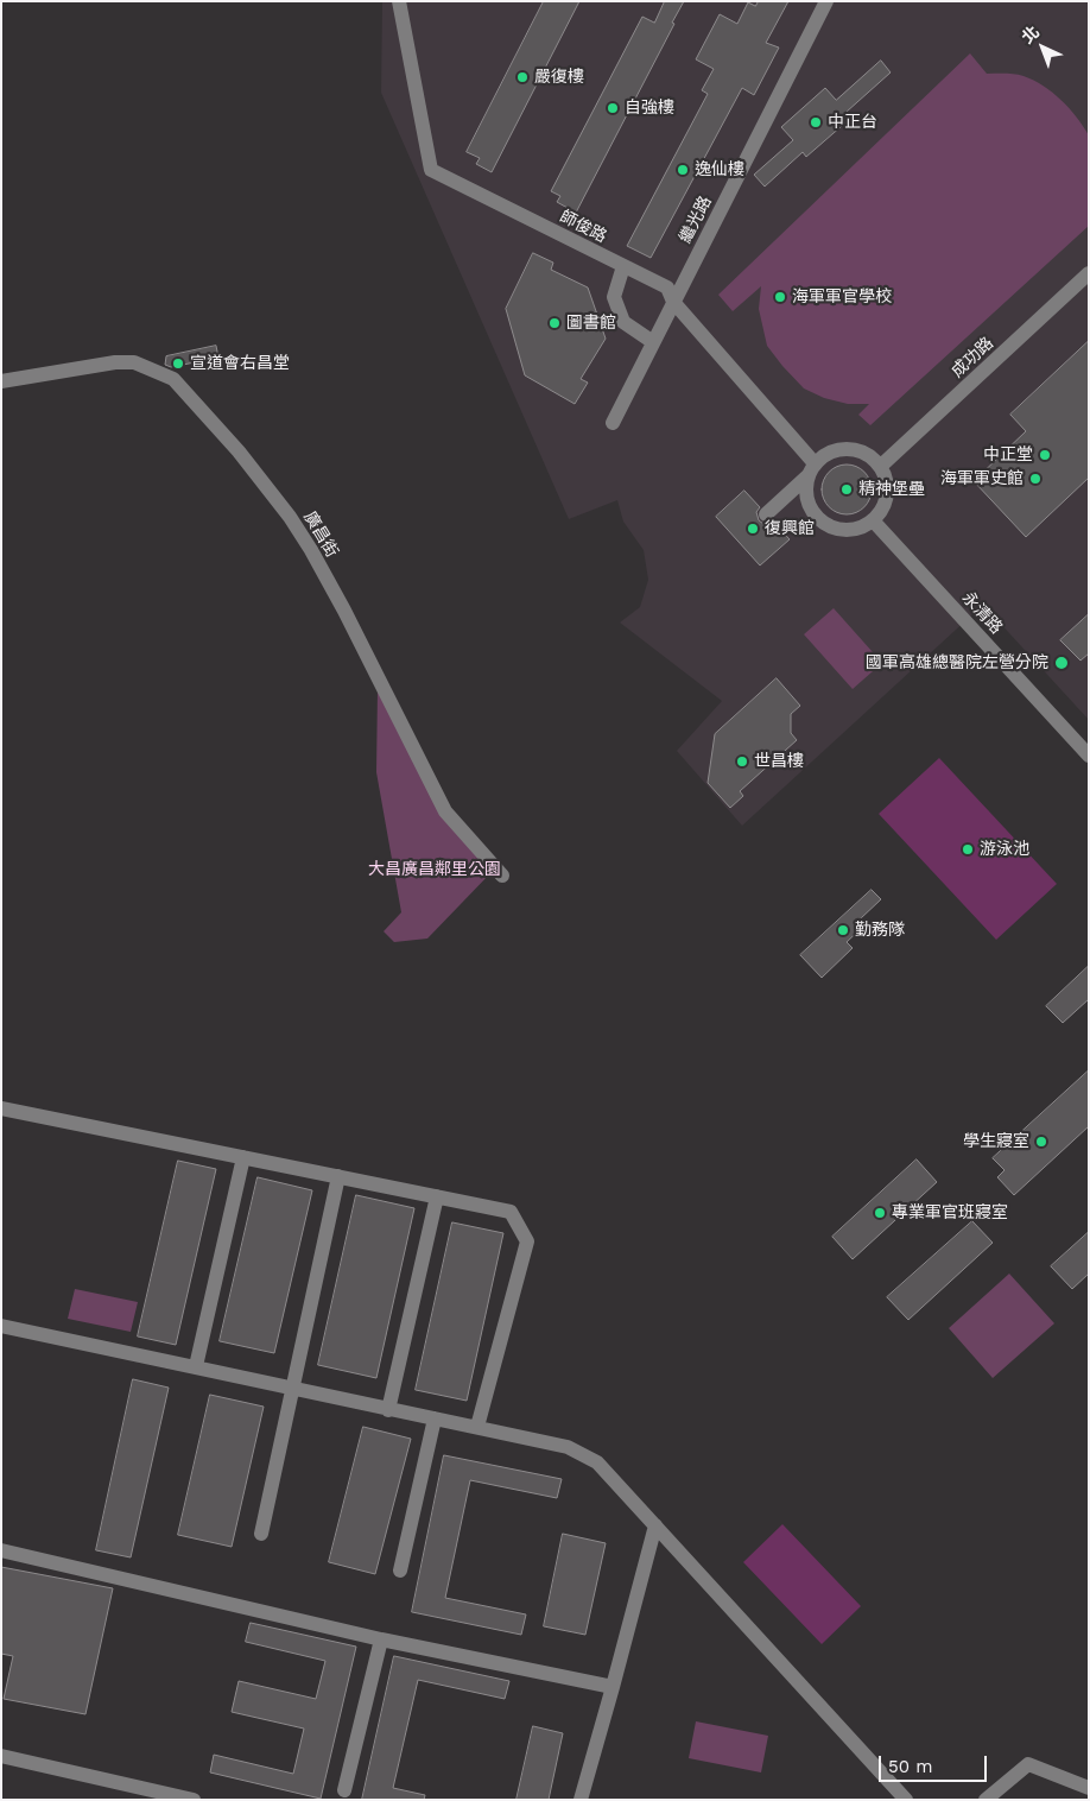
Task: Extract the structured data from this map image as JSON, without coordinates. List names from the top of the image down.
{
  "streets": {
    "street": [
      "繼光路",
      "師俊路",
      "成功路",
      "廣昌街",
      "永清路"
    ]
  },
  "crossings": [
    ["繼光路", "師俊路"],
    ["師俊路", "成功路"],
    ["師俊路", "永清路"],
    ["成功路", "永清路"]
  ],
  "parks": ["大昌廣昌鄰里公園"],
  "places": [
    "嚴復樓",
    "自強樓",
    "中正台",
    "逸仙樓",
    "海軍軍官學校",
    "圖書館",
    "宣道會右昌堂",
    "中正堂",
    "海軍軍史館",
    "精神堡壘",
    "復興館",
    "國軍高雄總醫院左營分院",
    "世昌樓",
    "游泳池",
    "勤務隊",
    "學生寢室",
    "專業軍官班寢室"
  ],
  "scale_bar": "50 m",
  "north": "top left"
}
